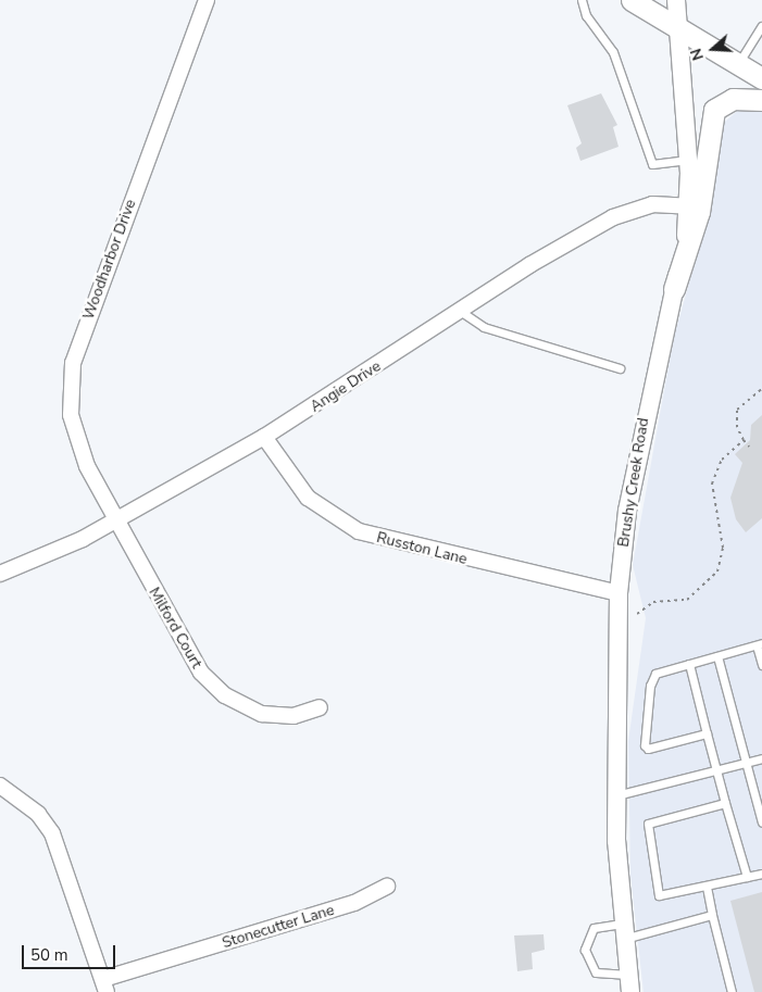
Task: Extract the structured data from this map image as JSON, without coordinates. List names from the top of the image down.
{
  "streets": {
    "street": [
      "Woodharbor Drive",
      "Angie Drive",
      "Brushy Creek Road",
      "Russton Lane",
      "Milford Court",
      "Stonecutter Lane"
    ]
  },
  "crossings": [
    ["Woodharbor Drive", "Angie Drive"],
    ["Woodharbor Drive", "Milford Court"],
    ["Angie Drive", "Brushy Creek Road"],
    ["Angie Drive", "Russton Lane"],
    ["Angie Drive", "Milford Court"],
    ["Brushy Creek Road", "Russton Lane"]
  ],
  "scale_bar": "50 m",
  "north": "left"
}
